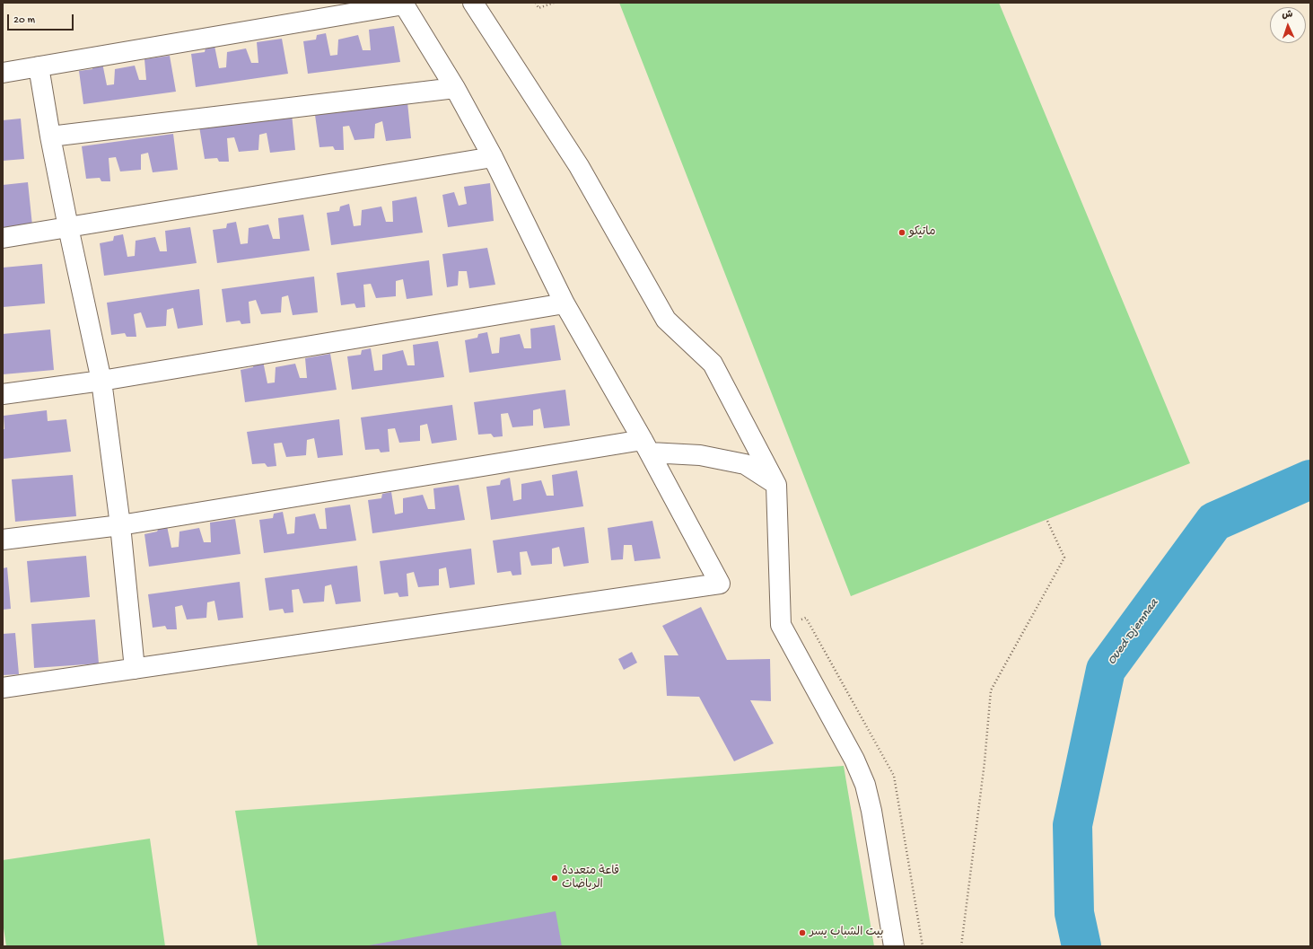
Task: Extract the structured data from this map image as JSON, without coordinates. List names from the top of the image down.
{
  "water": ["Oued Djemnaa"],
  "places": ["ماتيكو", "قاعة متعددة الرياضات", "بيت الشباب يسر"],
  "scale_bar": "20 m",
  "north": "top"
}
